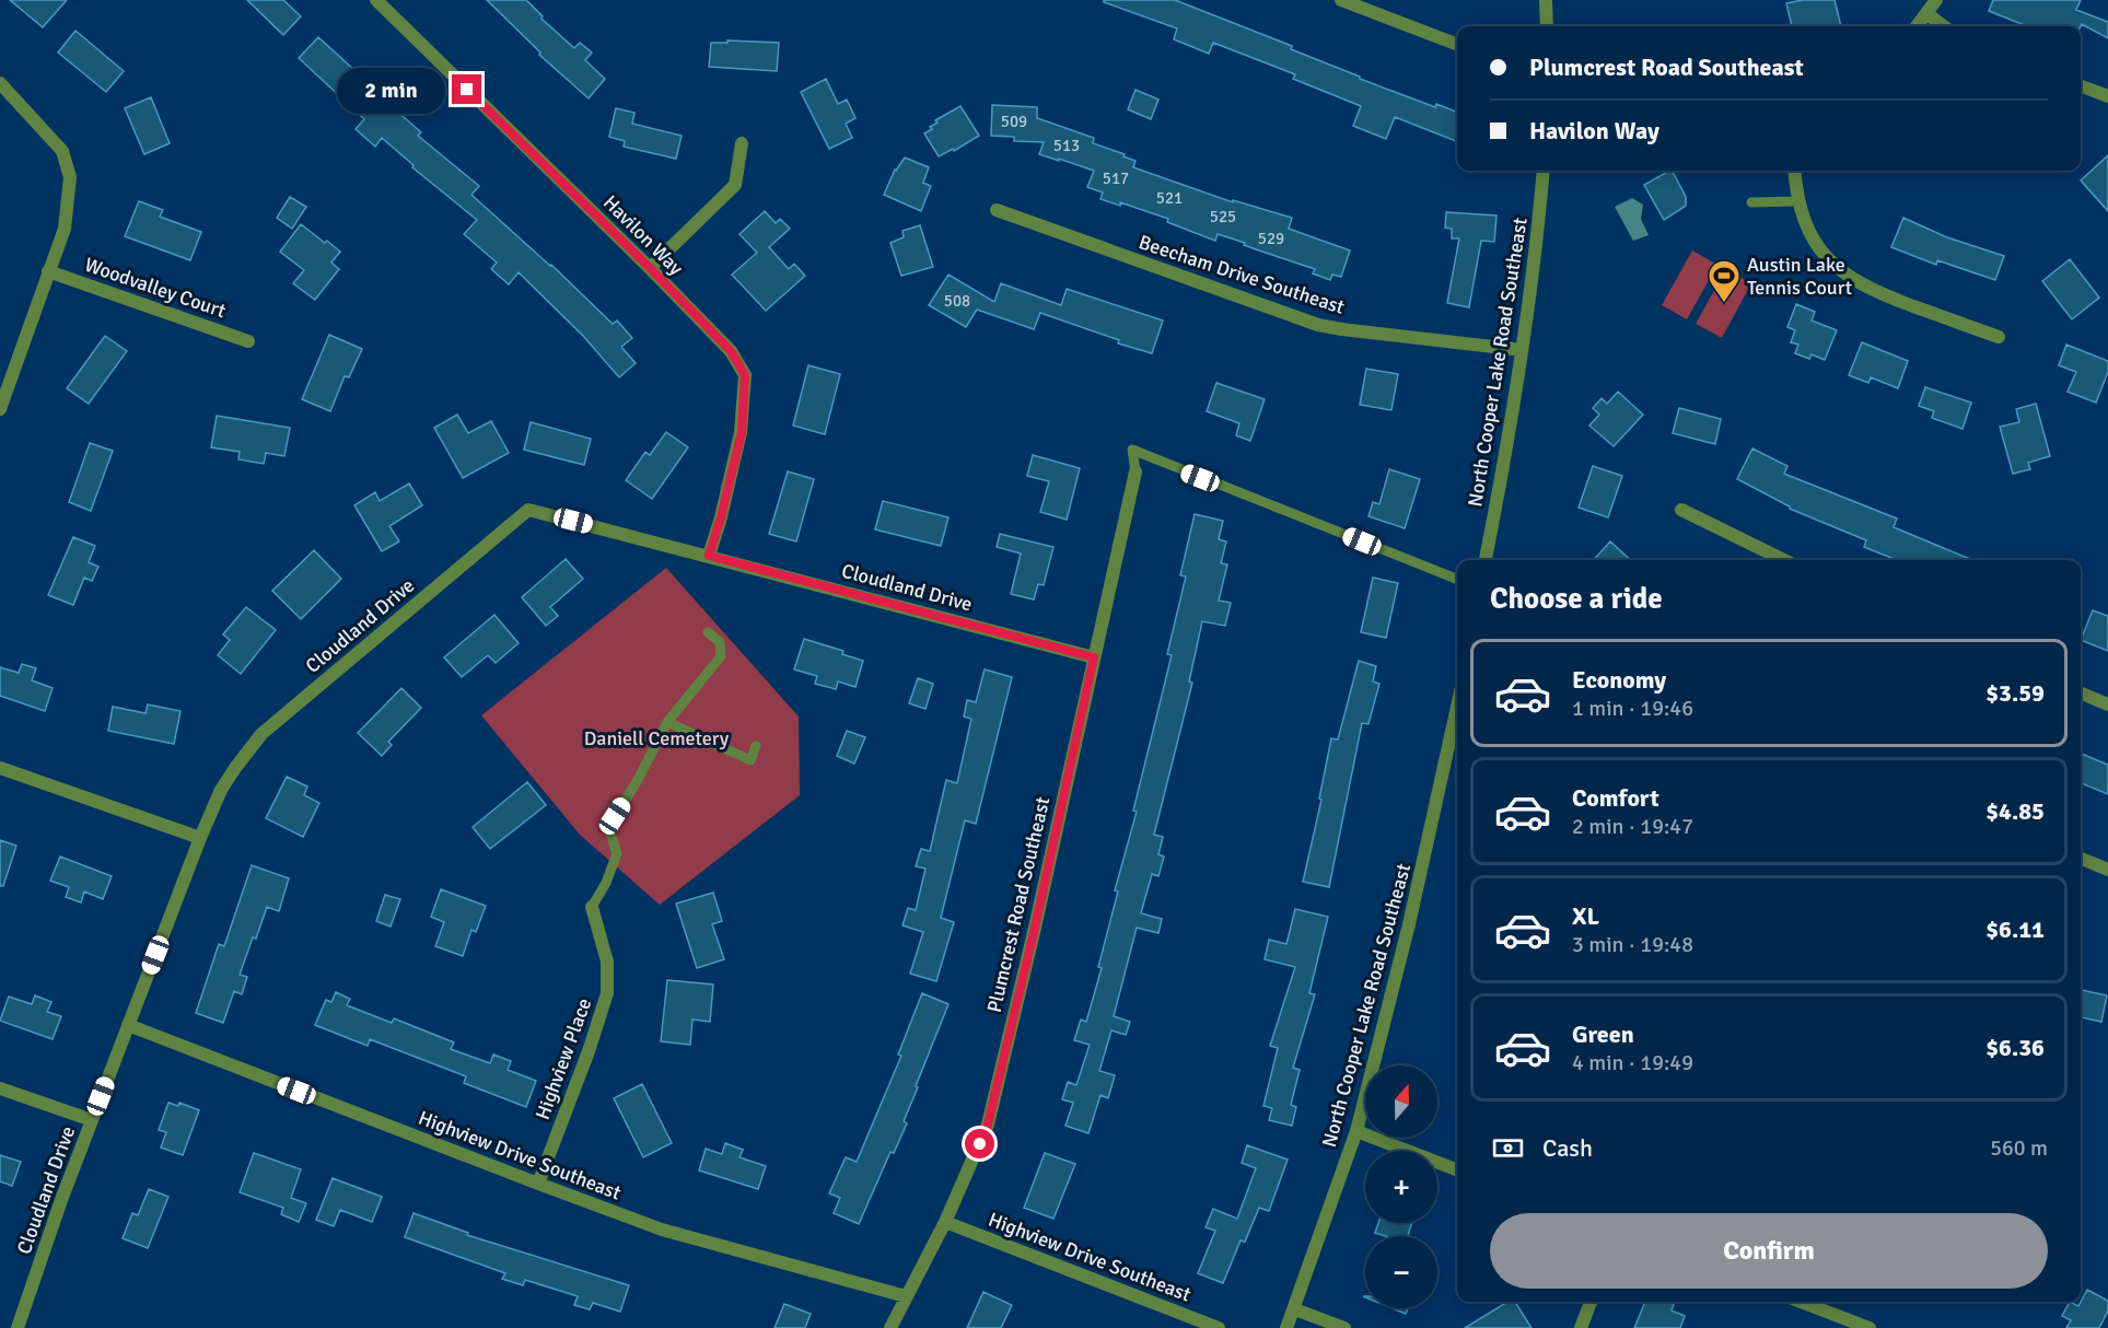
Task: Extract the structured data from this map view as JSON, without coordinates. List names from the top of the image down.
{
  "streets": {
    "street": [
      "Havilon Way",
      "Beecham Drive Southeast",
      "Woodvalley Court",
      "North Cooper Lake Road Southeast",
      "Cloudland Drive",
      "Plumcrest Road Southeast",
      "Highview Place",
      "Highview Drive Southeast"
    ]
  },
  "crossings": [
    ["Havilon Way", "Cloudland Drive"],
    ["Beecham Drive Southeast", "North Cooper Lake Road Southeast"],
    ["Cloudland Drive", "Plumcrest Road Southeast"],
    ["Cloudland Drive", "Highview Drive Southeast"],
    ["Plumcrest Road Southeast", "Highview Drive Southeast"],
    ["Highview Place", "Highview Drive Southeast"]
  ],
  "parks": ["Daniell Cemetery"],
  "places": {
    "sports": ["Austin Lake Tennis Court"]
  },
  "house_numbers": [
    "509",
    "513",
    "517",
    "521",
    "525",
    "529",
    "508"
  ],
  "north": "top",
  "page": {
    "banner": ["Plumcrest Road Southeast", "Havilon Way"],
    "bubble": "2 min",
    "heading": "Choose a ride",
    "list": [
      {
        "name": "Economy",
        "note": "1 min · 19:46",
        "value": "$3.59"
      },
      {
        "name": "Comfort",
        "note": "2 min · 19:47",
        "value": "$4.85"
      },
      {
        "name": "XL",
        "note": "3 min · 19:48",
        "value": "$6.11"
      },
      {
        "name": "Green",
        "note": "4 min · 19:49",
        "value": "$6.36"
      }
    ],
    "map_buttons": ["+", "−"],
    "pay": ["Cash", "560 m"],
    "buttons": "Confirm"
  }
}
